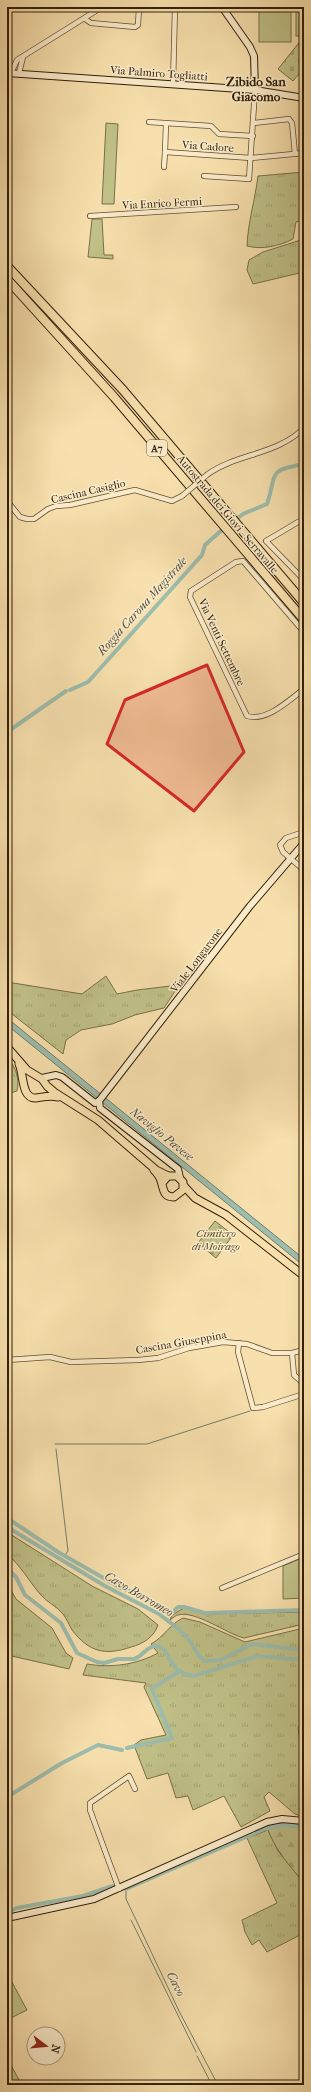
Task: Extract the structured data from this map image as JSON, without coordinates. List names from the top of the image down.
{
  "streets": {
    "highway": ["A7", "Autostrada dei Giovi - Serravalle"],
    "street": [
      "Via Palmiro Togliatti",
      "Via Cadore",
      "Via Enrico Fermi",
      "Cascina Casiglio",
      "Via Venti Settembre",
      "Viale Longarone",
      "Cascina Giuseppina"
    ]
  },
  "districts": ["Zibido San Giacomo"],
  "water": [
    "Roggia Carona Magistrale",
    "Naviglio Pavese",
    "Cavo Borromeo",
    "Cavo"
  ],
  "parks": ["Cimitero di Moirago"],
  "north": "right"
}
